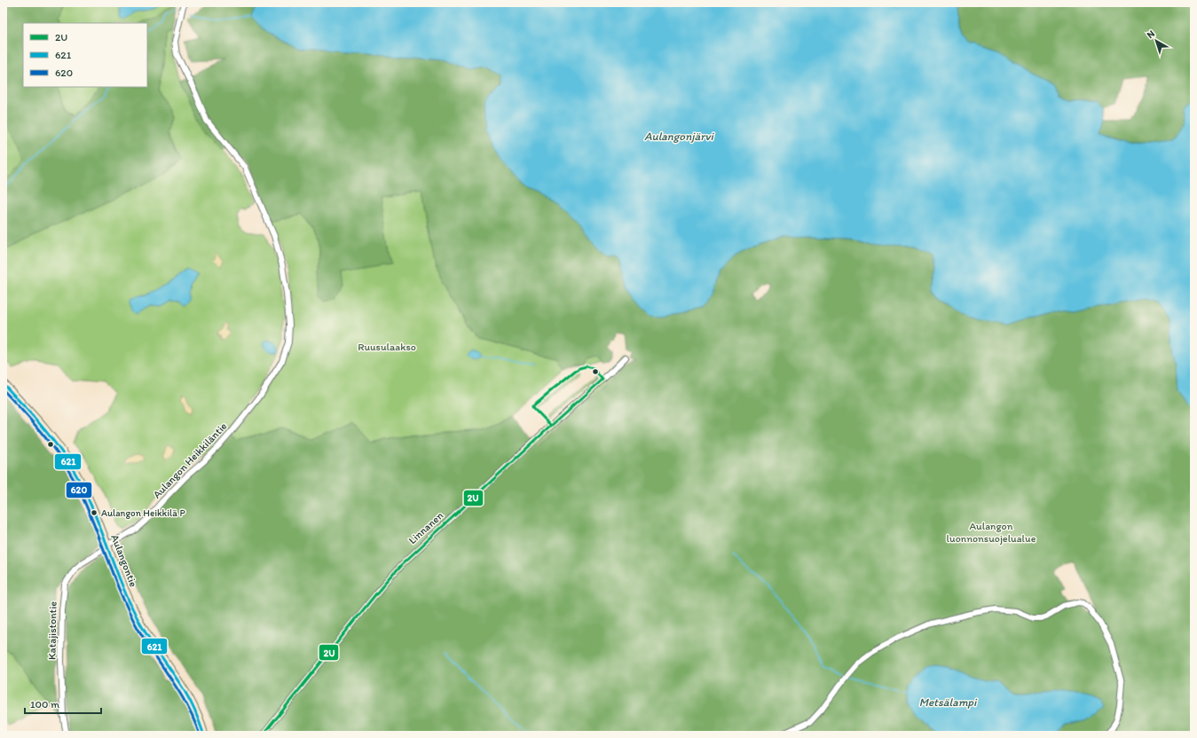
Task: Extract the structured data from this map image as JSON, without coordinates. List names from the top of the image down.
{
  "streets": {
    "street": [
      "Aulangon Heikkiläntie",
      "Linnanen",
      "Aulangontie",
      "Katajistontie"
    ]
  },
  "crossings": [
    ["Aulangon Heikkiläntie", "Aulangontie"],
    ["Aulangon Heikkiläntie", "Katajistontie"],
    ["Aulangontie", "Katajistontie"]
  ],
  "water": ["Aulangonjärvi", "Metsälampi"],
  "parks": ["Ruusulaakso", "Aulangon luonnonsuojelualue"],
  "places": ["Aulangon Heikkilä P"],
  "lines": ["transit line 2U", "transit line 621", "transit line 620"],
  "legend": ["2U", "621", "620"],
  "scale_bar": "100 m",
  "north": "top left"
}
